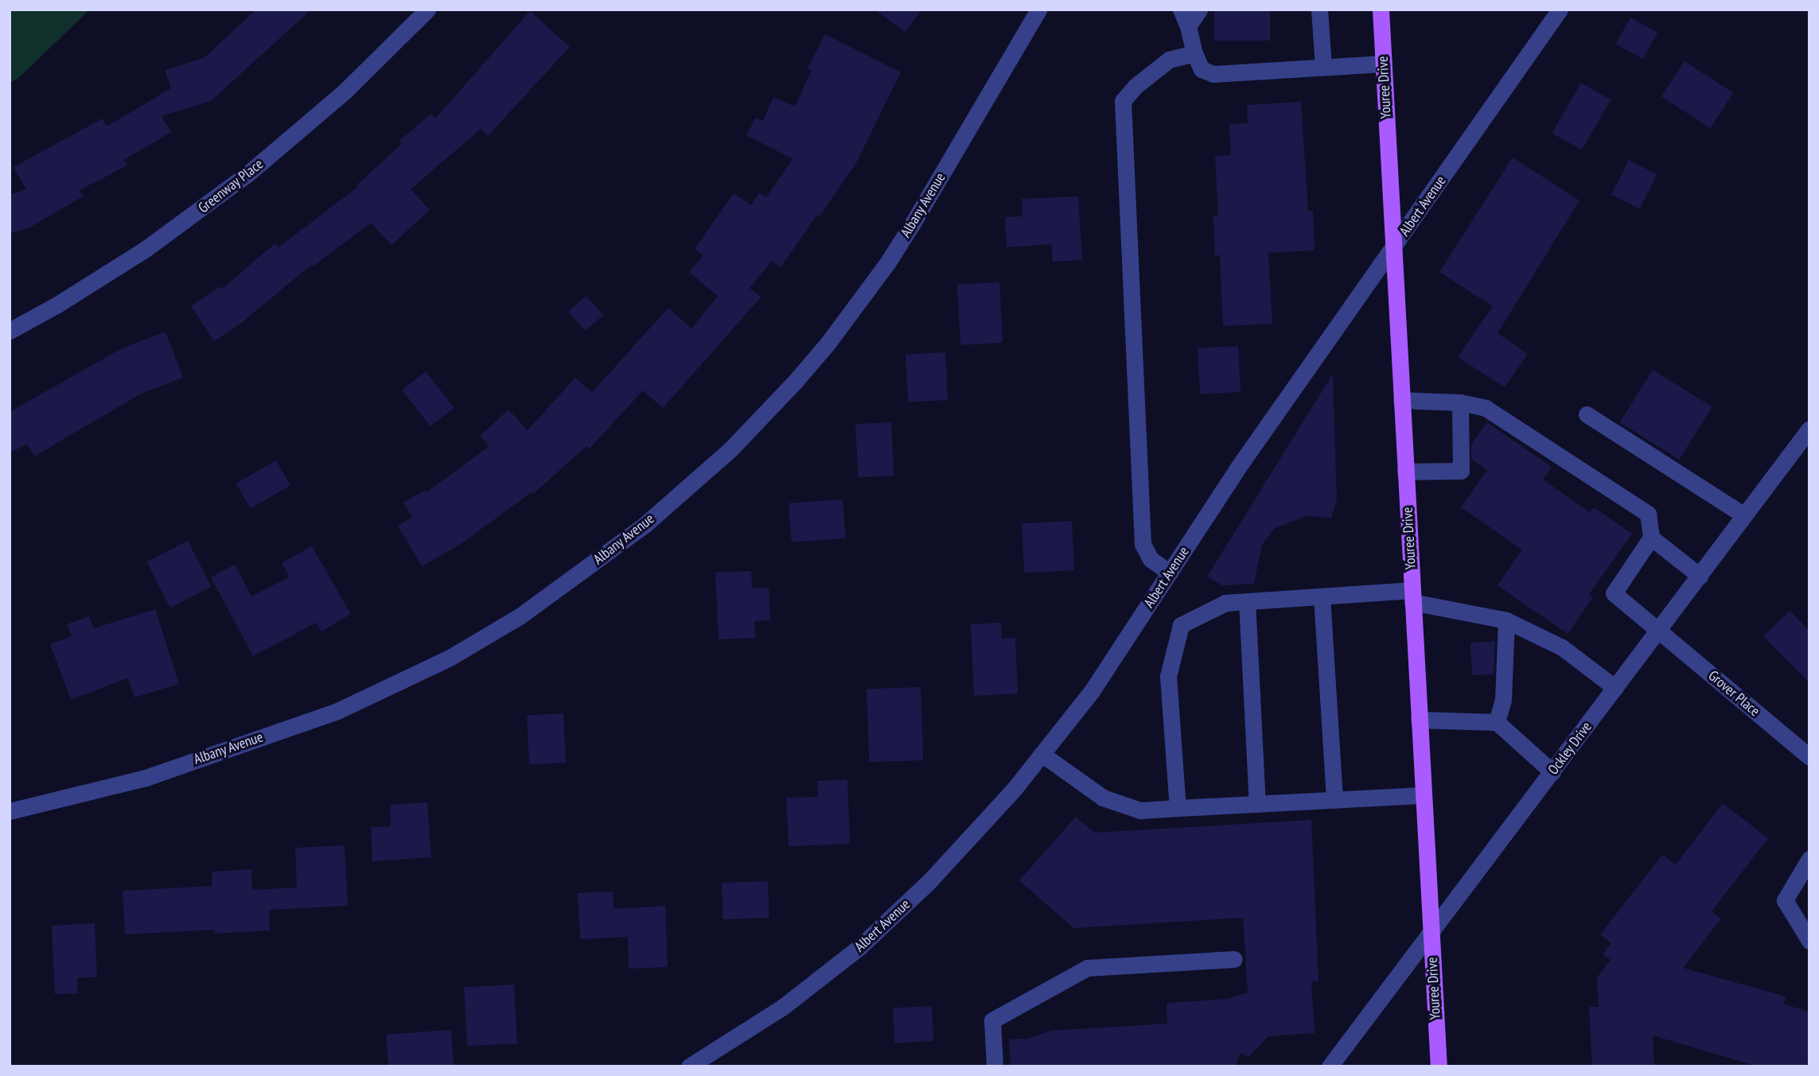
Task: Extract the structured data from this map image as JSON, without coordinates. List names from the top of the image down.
{
  "streets": {
    "main road": ["Youree Drive"],
    "street": [
      "Greenway Place",
      "Albany Avenue",
      "Albert Avenue",
      "Grover Place",
      "Ockley Drive"
    ]
  },
  "crossings": [
    ["Youree Drive", "Albert Avenue"],
    ["Youree Drive", "Ockley Drive"],
    ["Grover Place", "Ockley Drive"]
  ]
}
